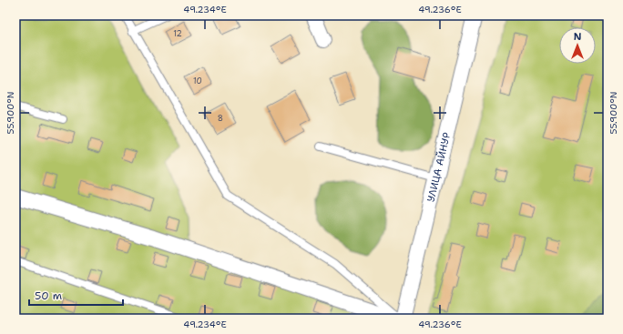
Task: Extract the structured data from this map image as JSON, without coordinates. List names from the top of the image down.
{
  "streets": {
    "street": ["УЛИЦА АЙНУР"]
  },
  "house_numbers": ["12", "10", "8"],
  "scale_bar": "50 m",
  "north": "top",
  "coordinates": ["49.234°E", "49.236°E", "55.900°N"]
}
